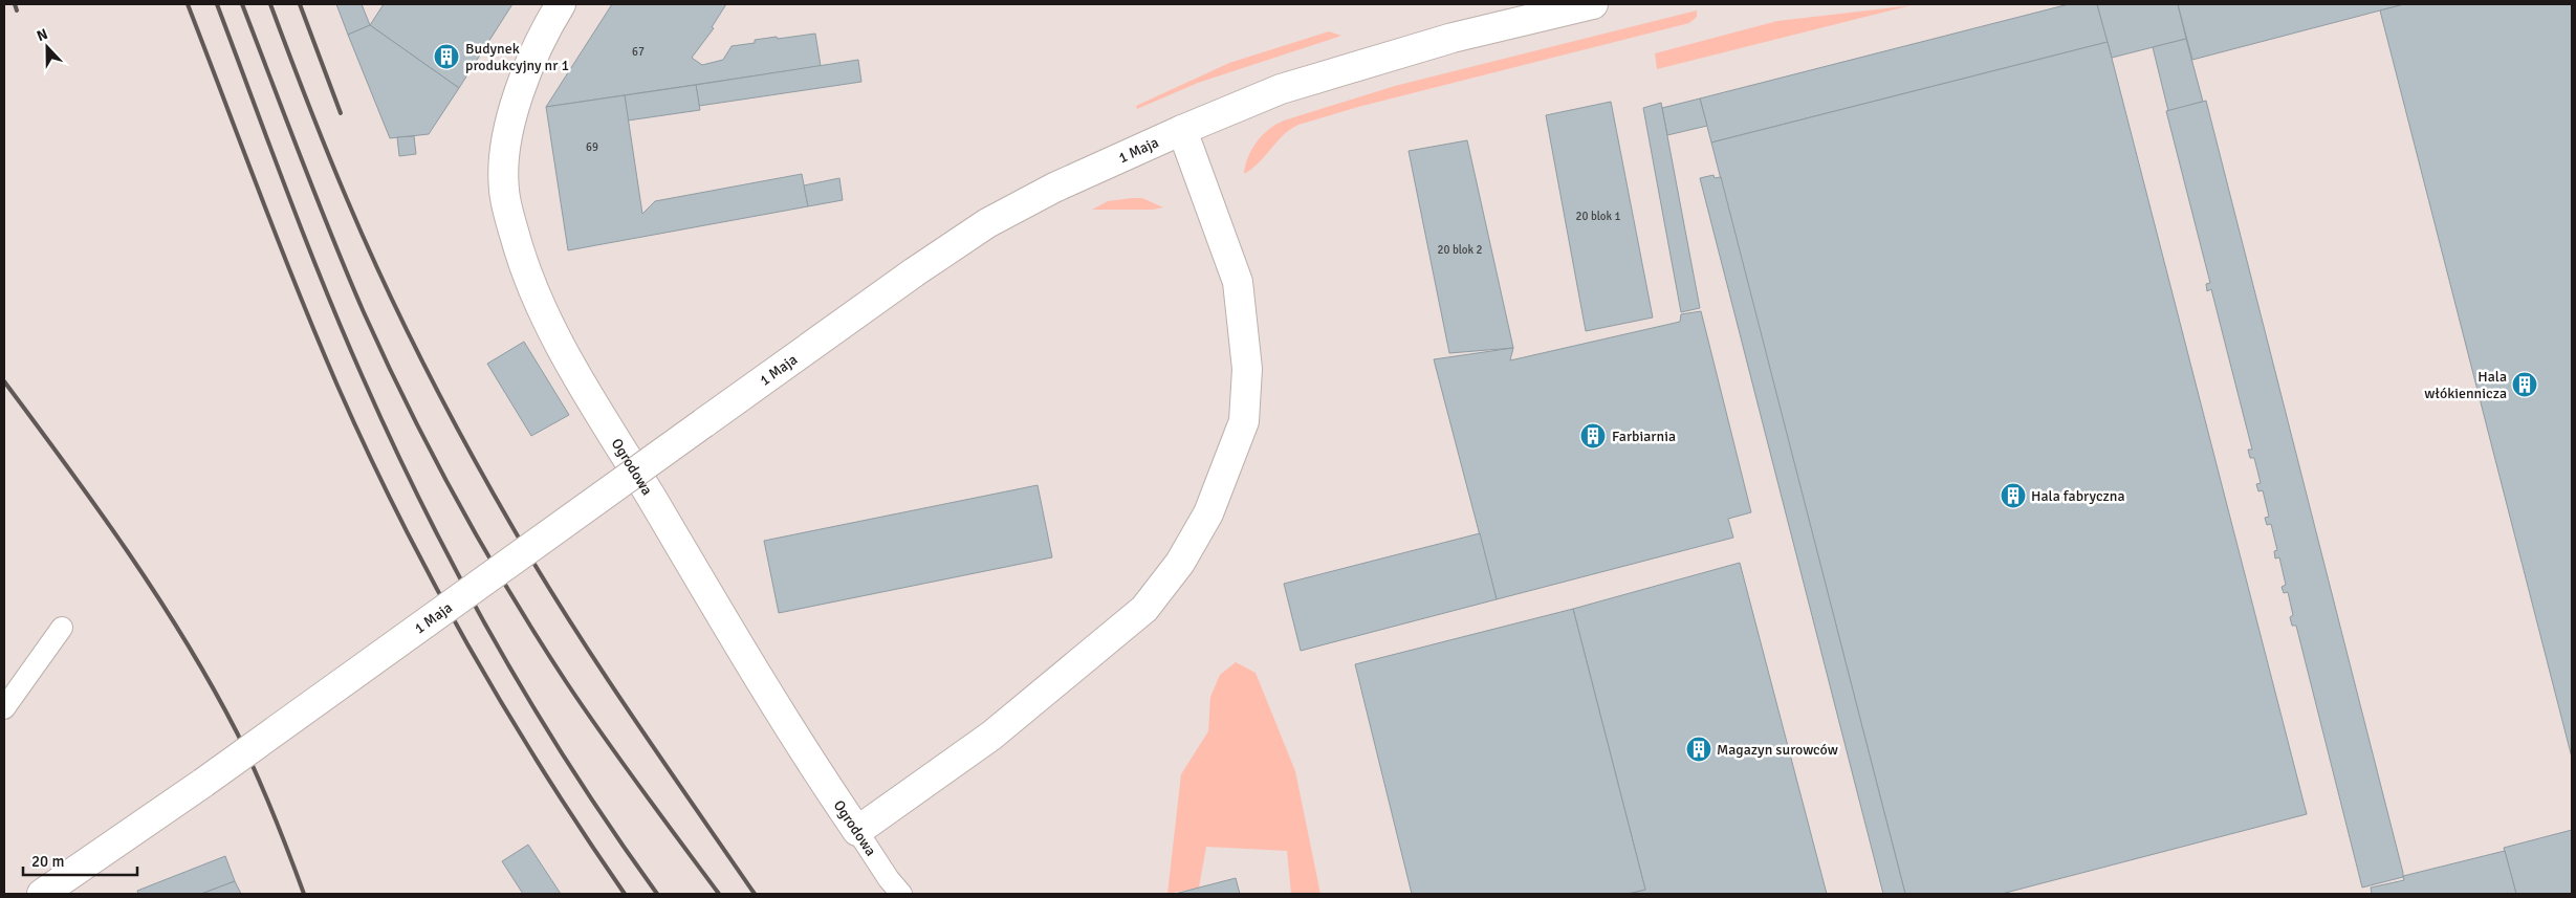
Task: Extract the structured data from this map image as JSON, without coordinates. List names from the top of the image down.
{
  "streets": {
    "main road": ["1 Maja", "Ogrodowa"]
  },
  "places": {
    "building": [
      "Budynek produkcyjny nr 1",
      "Hala włókiennicza",
      "Farbiarnia",
      "Hala fabryczna",
      "Magazyn surowców"
    ]
  },
  "house_numbers": [
    "67",
    "69",
    "20 blok 1",
    "20 blok 2"
  ],
  "scale_bar": "20 m",
  "north": "top"
}
